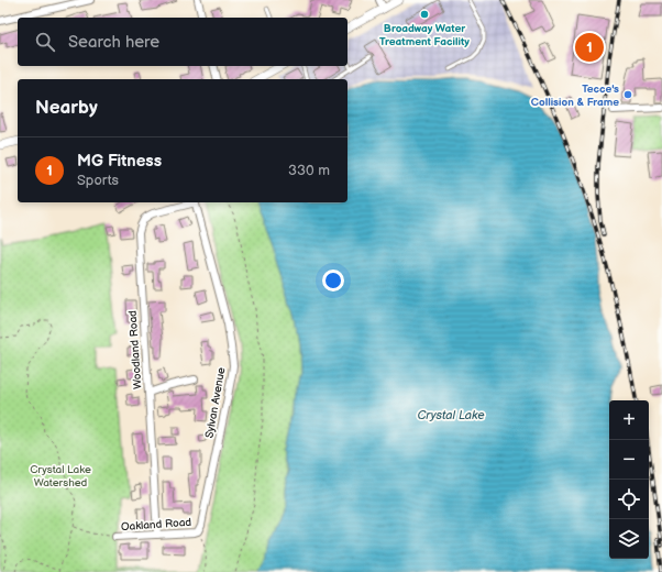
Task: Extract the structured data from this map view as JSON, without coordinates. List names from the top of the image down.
{
  "streets": {
    "street": ["Woodland Road", "Sylvan Avenue", "Oakland Road"]
  },
  "crossings": [
    ["Woodland Road", "Oakland Road"],
    ["Sylvan Avenue", "Oakland Road"]
  ],
  "water": ["Crystal Lake"],
  "parks": ["Crystal Lake Watershed"],
  "places": ["Broadway Water Treatment Facility", "Tecce's Collision & Frame"],
  "page": {
    "search": "Search here",
    "pins": "1",
    "heading": "Nearby",
    "list": [
      {
        "mark": "1",
        "name": "MG Fitness",
        "note": "Sports",
        "value": "330 m"
      }
    ],
    "map_buttons": ["+", "−"]
  }
}
